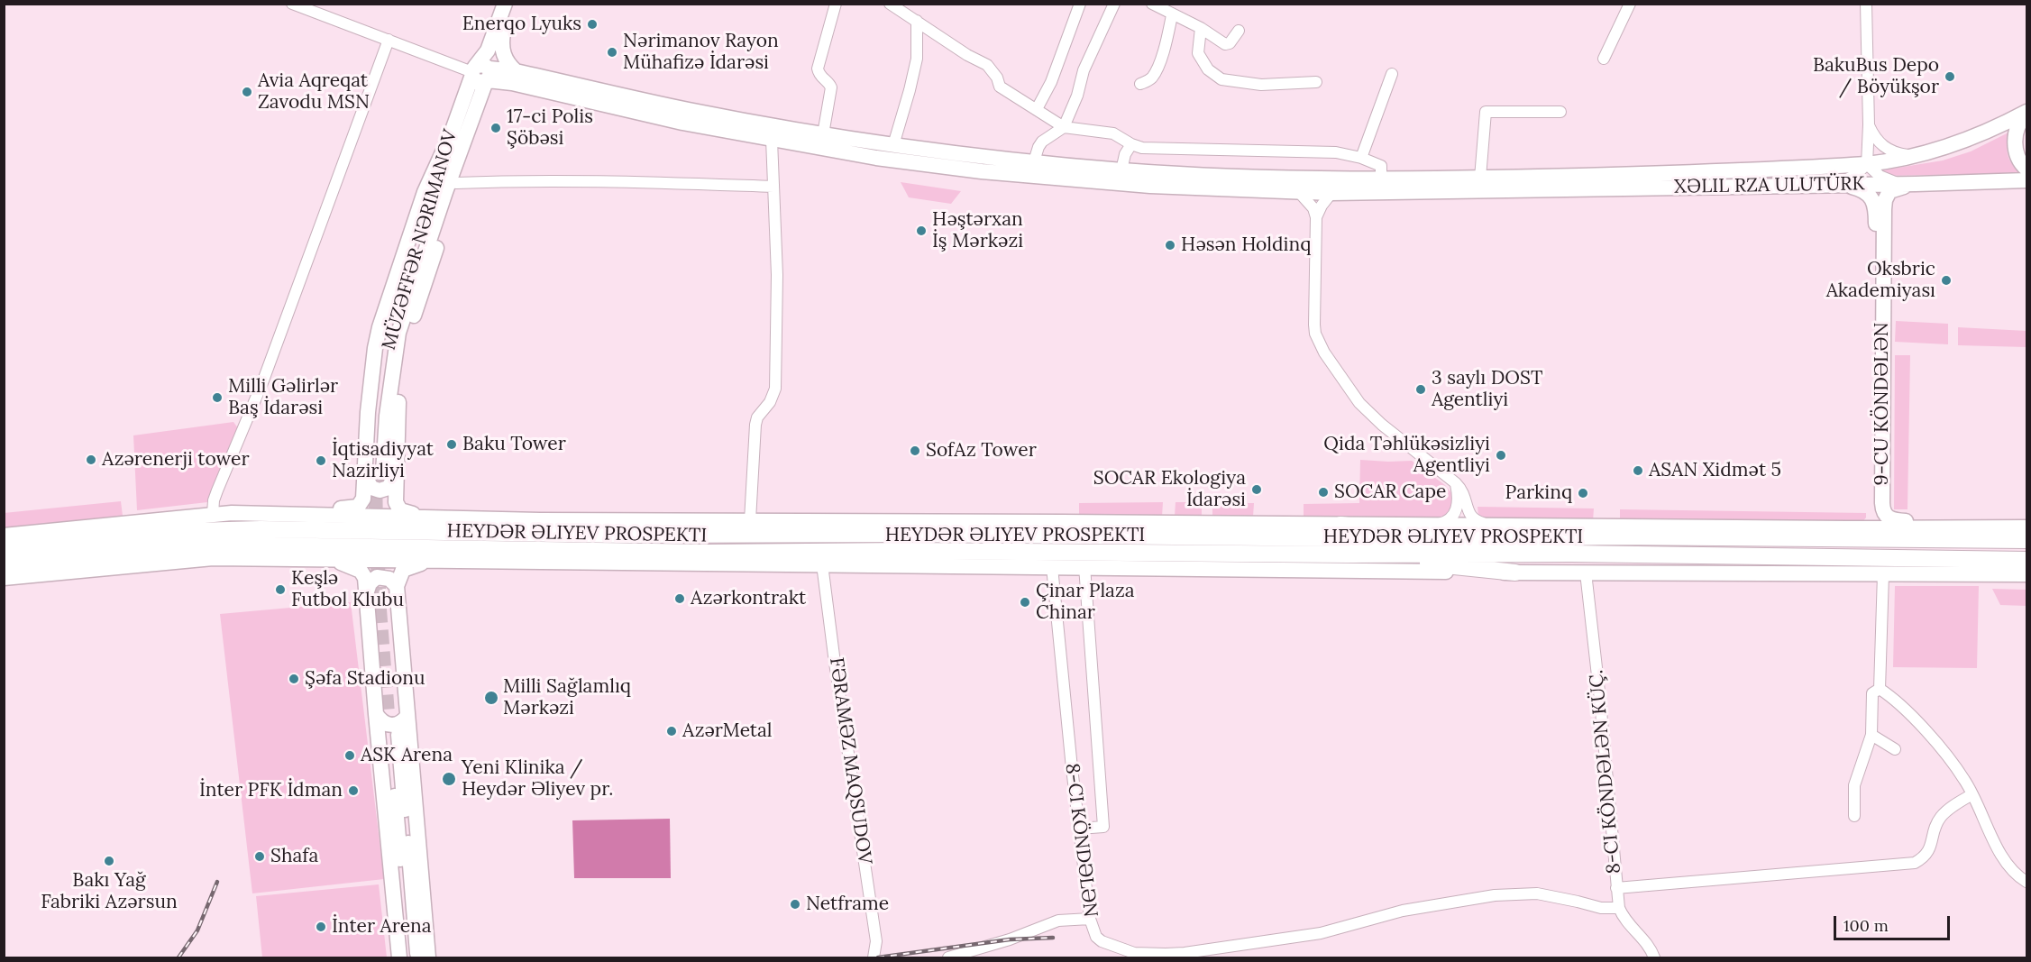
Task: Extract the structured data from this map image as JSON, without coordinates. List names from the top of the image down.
{
  "streets": {
    "highway": ["HEYDƏR ƏLIYEV PROSPEKTI"],
    "main road": ["XƏLIL RZA ULUTÜRK", "MÜZƏFFƏR NƏRIMANOV", "9-CU KÖNDƏLƏN"],
    "street": ["FƏRAMƏZ MAQSUDOV", "8-CI KÖNDƏLƏN KÜÇ.", "8-CI KÖNDƏLƏN"]
  },
  "crossings": [
    ["XƏLIL RZA ULUTÜRK", "9-CU KÖNDƏLƏN"],
    ["8-CI KÖNDƏLƏN KÜÇ.", "8-CI KÖNDƏLƏN"]
  ],
  "places": [
    "Enerqo Lyuks",
    "Nərimanov Rayon Mühafizə İdarəsi",
    "BakuBus Depo / Böyükşor",
    "Avia Aqreqat Zavodu MSN",
    "17-ci Polis Şöbəsi",
    "Həştərxan İş Mərkəzi",
    "Həsən Holdinq",
    "Oksbric Akademiyası",
    "3 saylı DOST Agentliyi",
    "Milli Gəlirlər Baş İdarəsi",
    "Baku Tower",
    "SofAz Tower",
    "Qida Təhlükəsizliyi Agentliyi",
    "Azərenerji tower",
    "İqtisadiyyat Nazirliyi",
    "ASAN Xidmət 5",
    "SOCAR Ekologiya İdarəsi",
    "SOCAR Cape",
    "Parkinq",
    "Keşlə Futbol Klubu",
    "Azərkontrakt",
    "Çinar Plaza Chinar",
    "Şəfa Stadionu",
    "Milli Sağlamlıq Mərkəzi",
    "AzərMetal",
    "ASK Arena",
    "Yeni Klinika / Heydər Əliyev pr.",
    "İnter PFK İdman",
    "Shafa",
    "Bakı Yağ Fabriki Azərsun",
    "Netframe",
    "İnter Arena"
  ],
  "scale_bar": "100 m"
}
